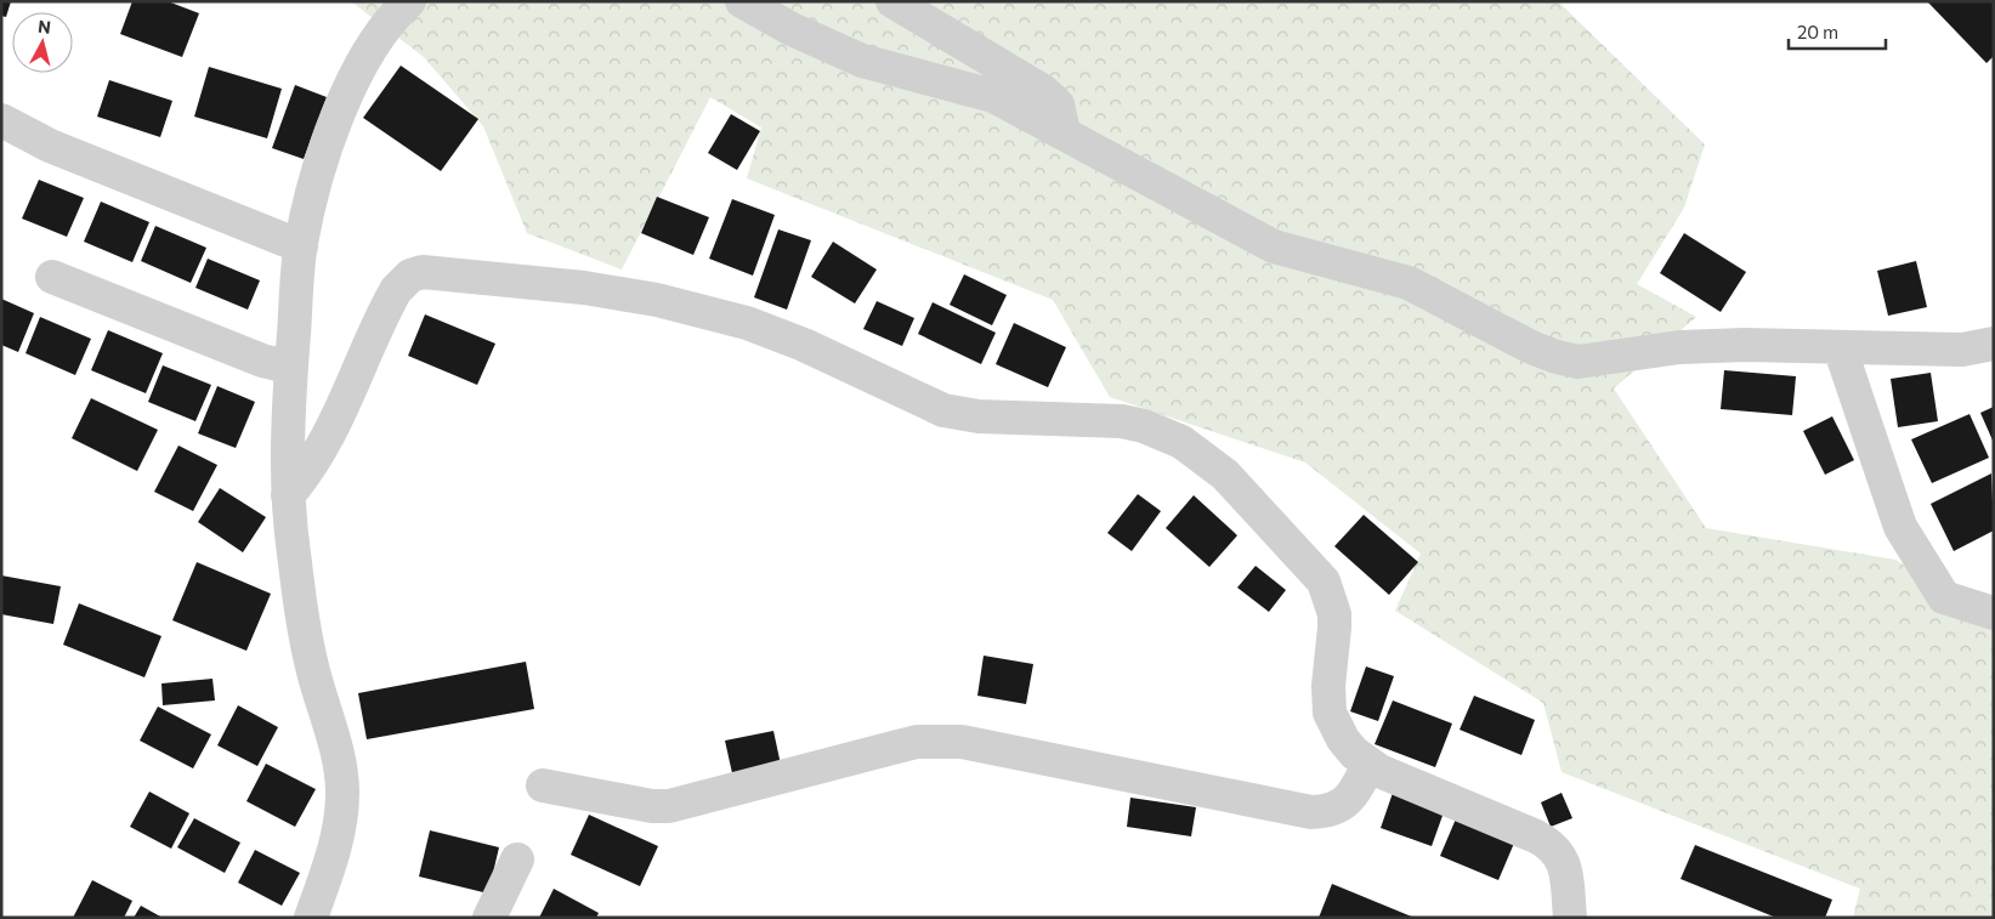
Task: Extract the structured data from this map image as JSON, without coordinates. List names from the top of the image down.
{
  "scale_bar": "20 m",
  "north": "top"
}
